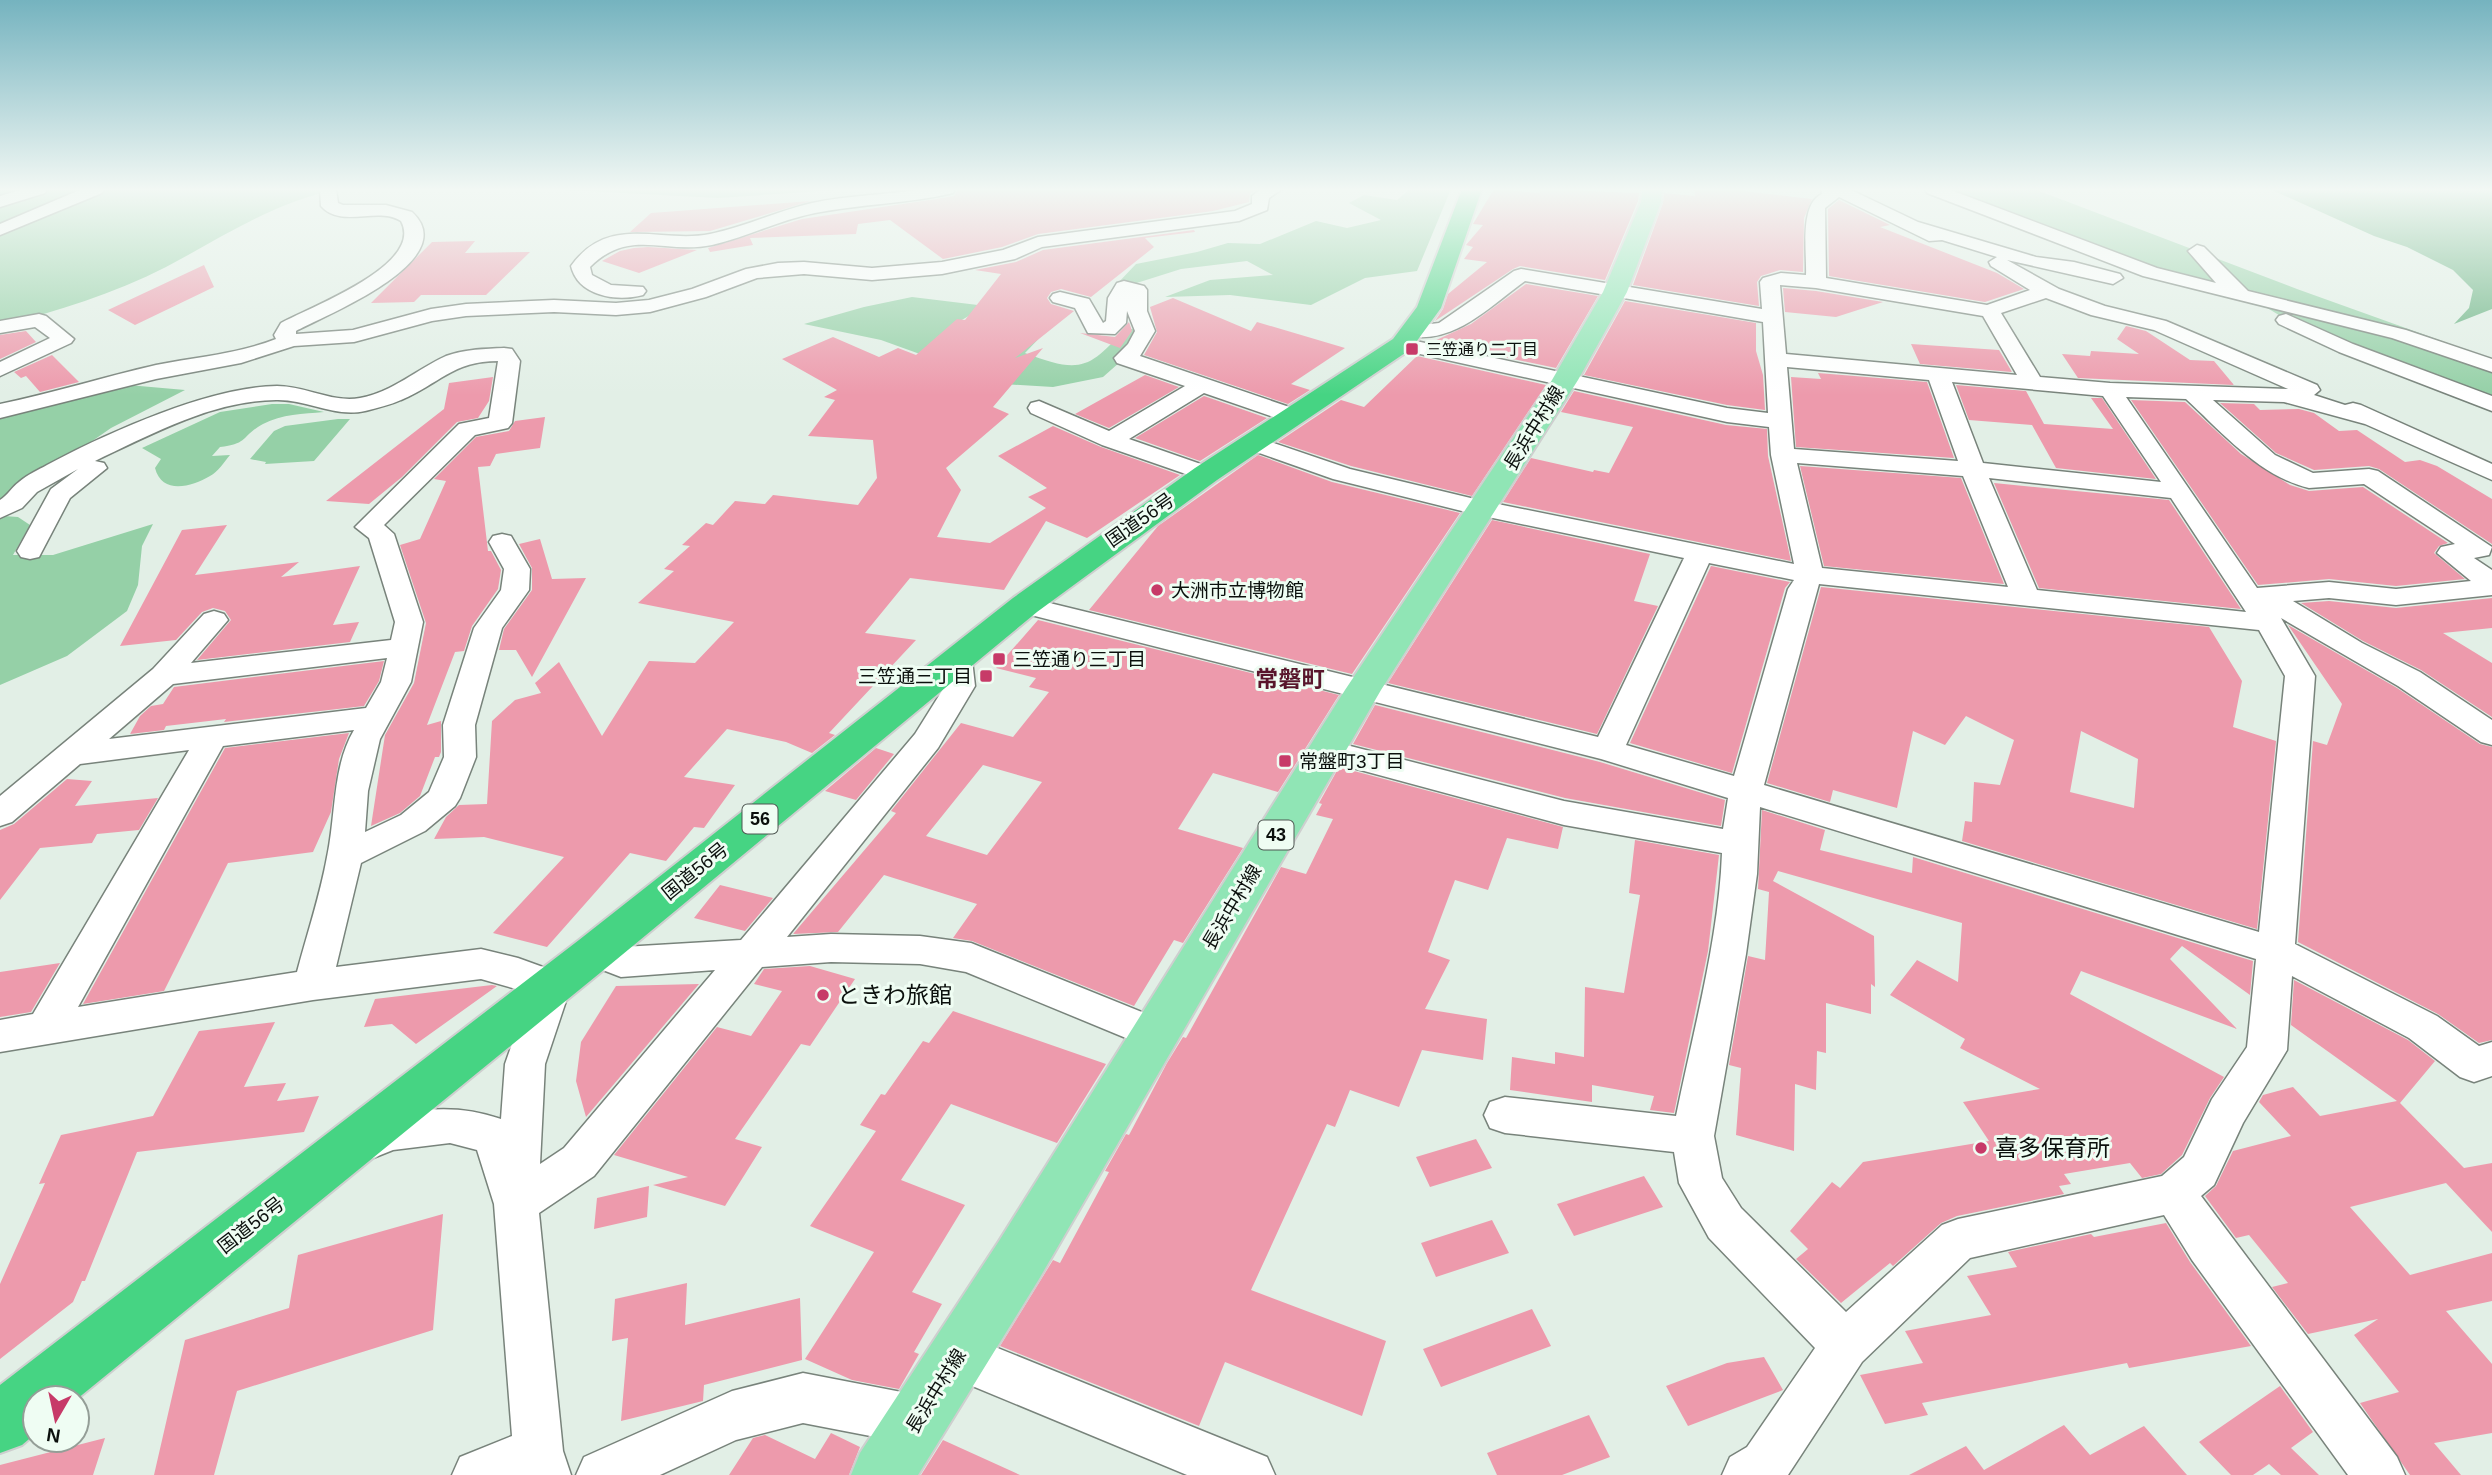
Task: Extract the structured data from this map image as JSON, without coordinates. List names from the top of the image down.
{
  "streets": {
    "highway": ["国道56号", "56"],
    "main road": ["長浜中村線", "43"]
  },
  "districts": ["常磐町"],
  "places": {
    "transit": [
      "三笠通り二丁目",
      "三笠通り三丁目",
      "三笠通三丁目",
      "常盤町3丁目"
    ],
    "other": ["大洲市立博物館", "ときわ旅館", "喜多保育所"]
  },
  "north": "bottom"
}
